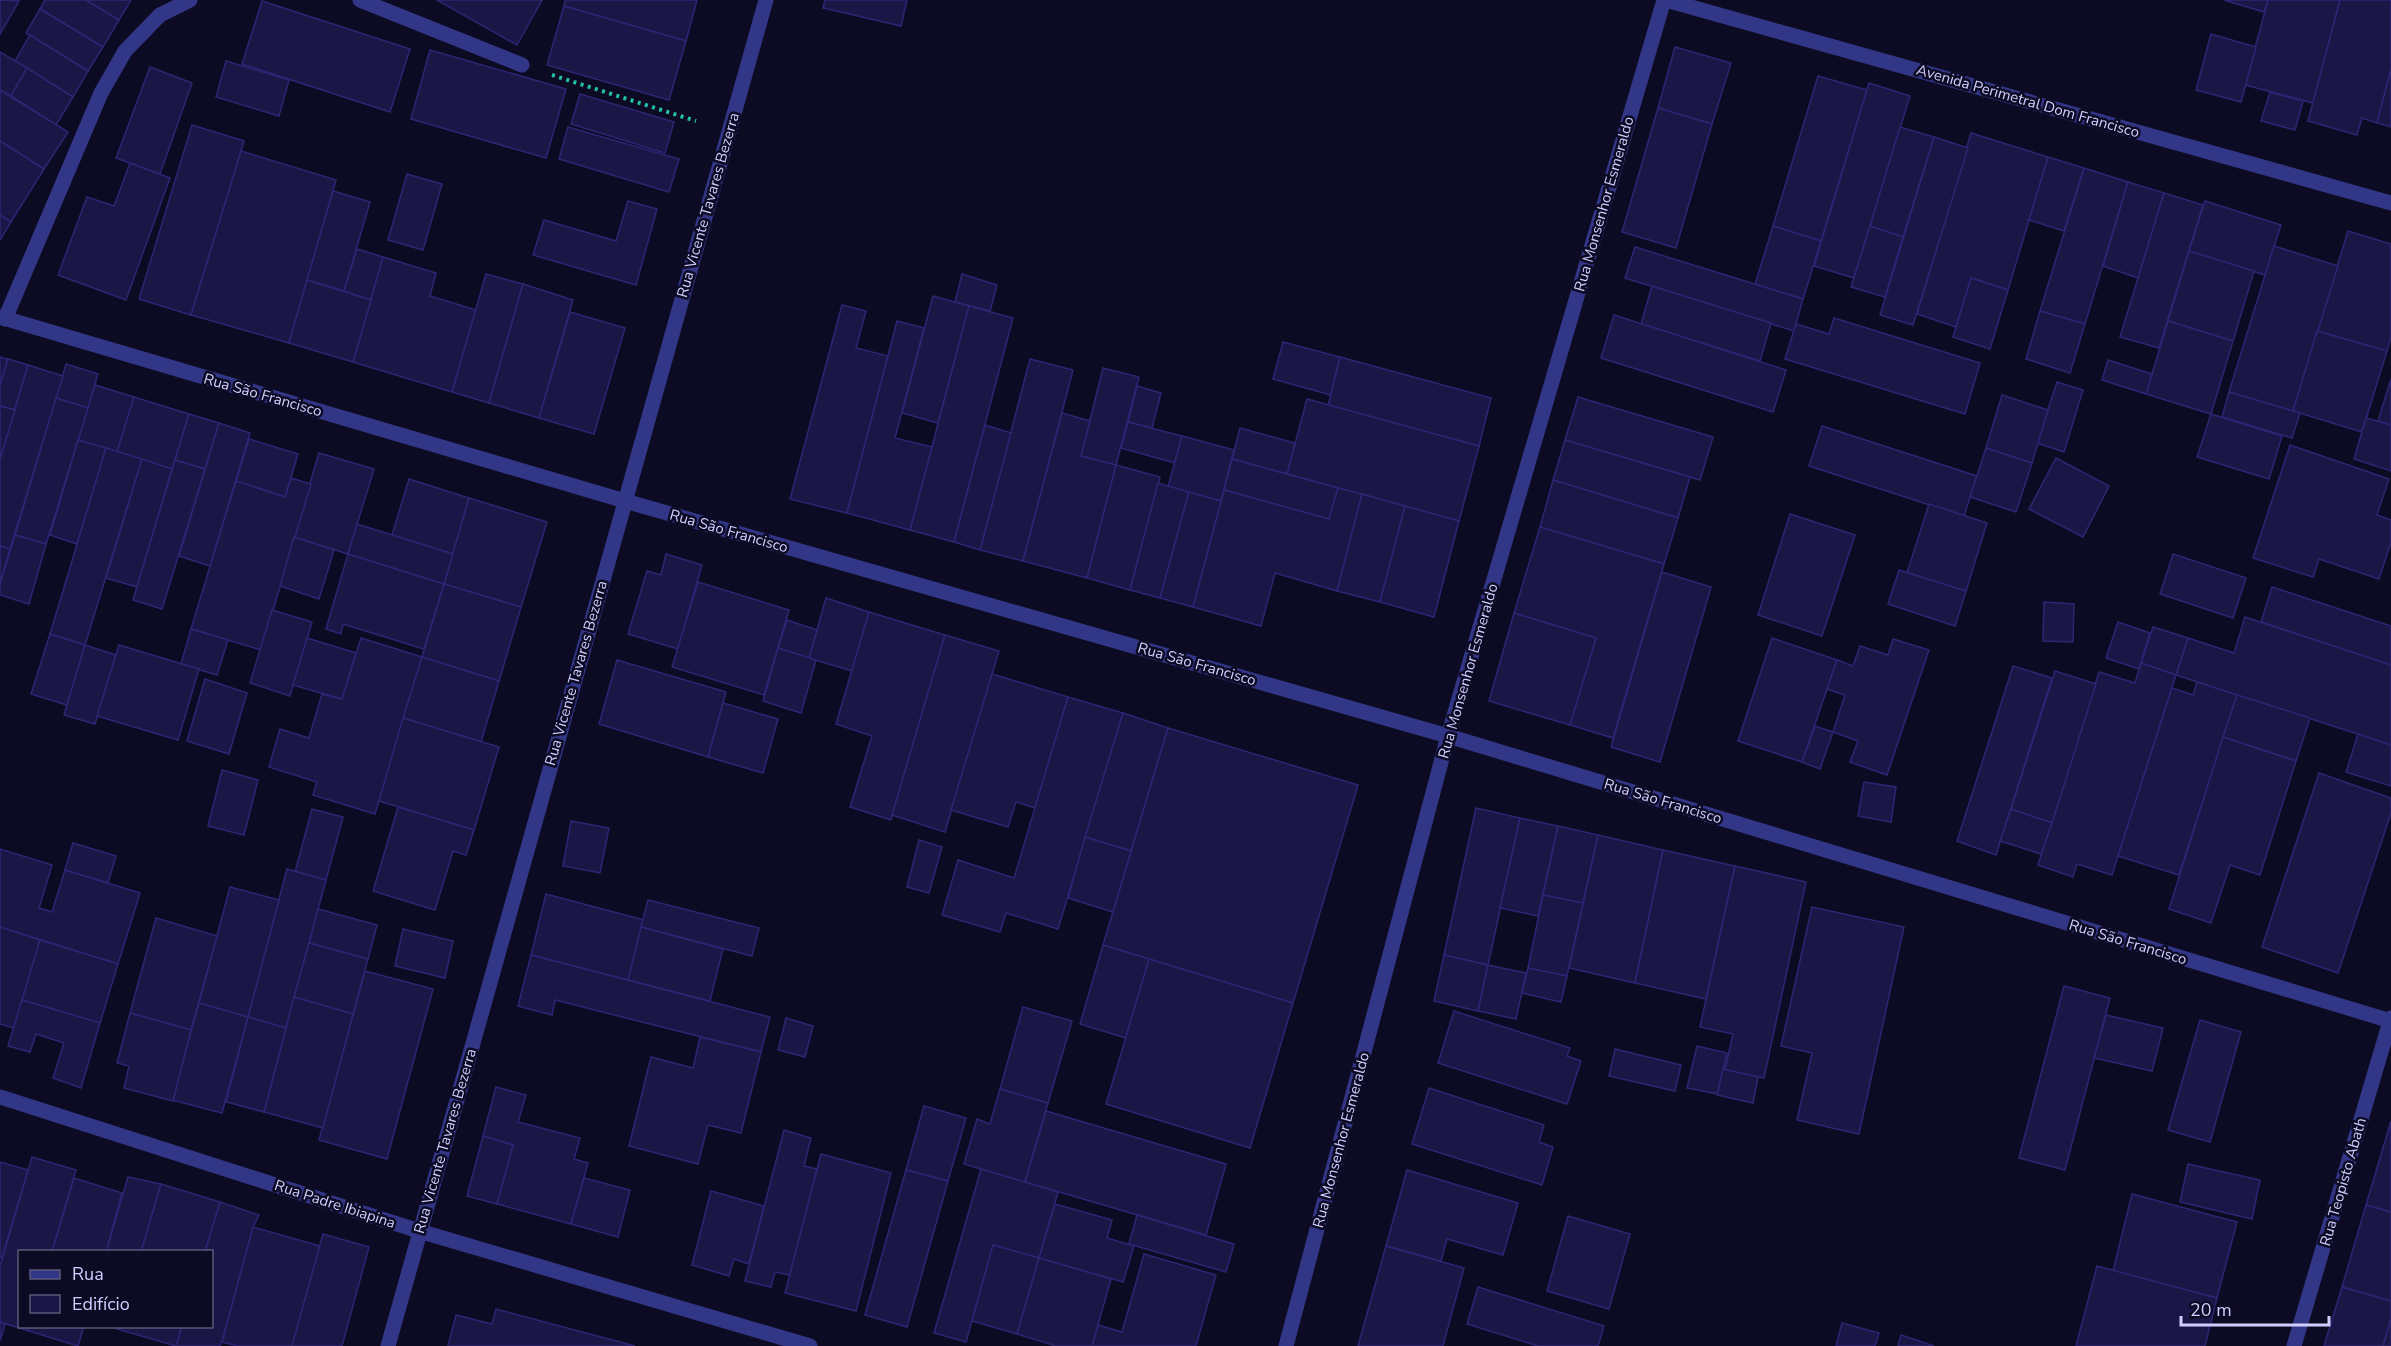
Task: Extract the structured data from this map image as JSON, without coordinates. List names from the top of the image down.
{
  "streets": {
    "street": [
      "Avenida Perimetral Dom Francisco",
      "Rua Monsenhor Esmeraldo",
      "Rua Vicente Tavares Bezerra",
      "Rua São Francisco",
      "Rua Teopisto Abath",
      "Rua Padre Ibiapina"
    ]
  },
  "crossings": [
    ["Avenida Perimetral Dom Francisco", "Rua Monsenhor Esmeraldo"],
    ["Rua Monsenhor Esmeraldo", "Rua São Francisco"],
    ["Rua Vicente Tavares Bezerra", "Rua São Francisco"],
    ["Rua Vicente Tavares Bezerra", "Rua Padre Ibiapina"],
    ["Rua São Francisco", "Rua Teopisto Abath"]
  ],
  "legend": ["Rua", "Edifício"],
  "scale_bar": "20 m"
}
